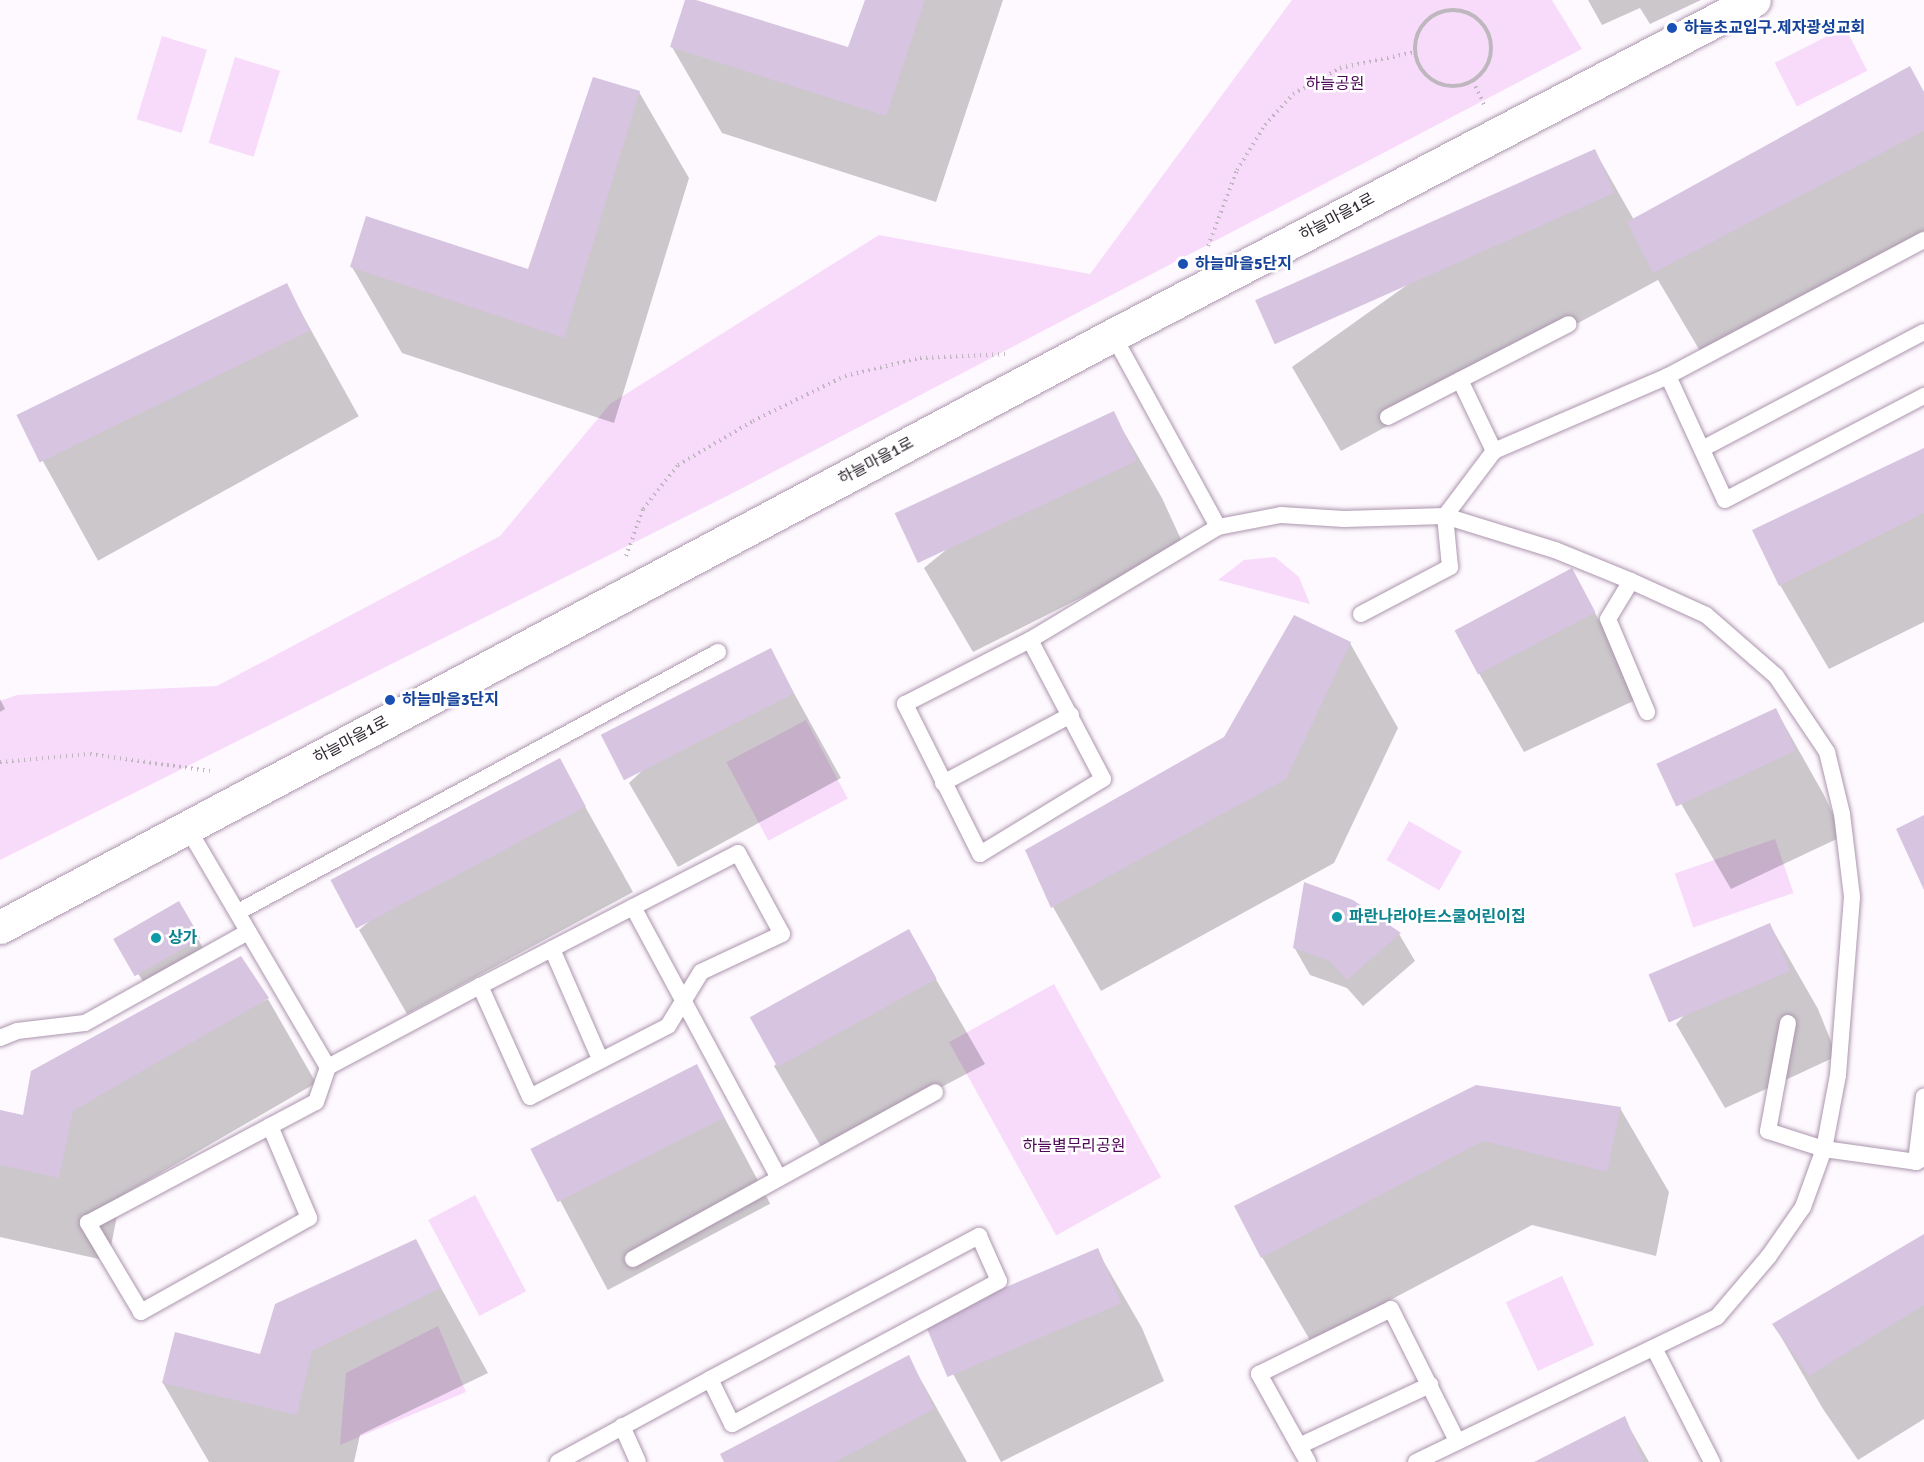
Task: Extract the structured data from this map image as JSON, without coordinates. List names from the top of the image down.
{
  "streets": {
    "street": ["하늘마을1로"]
  },
  "parks": ["하늘공원", "하늘별무리공원"],
  "places": [
    "하늘초교입구.제자광성교회",
    "하늘마을5단지",
    "하늘마을3단지",
    "파란나라아트스쿨어린이집",
    "상가"
  ]
}
